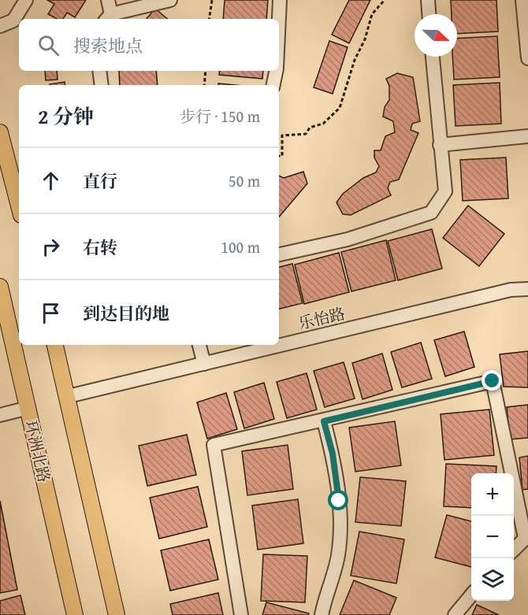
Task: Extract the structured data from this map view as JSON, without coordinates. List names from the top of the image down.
{
  "streets": {
    "main road": ["环洲北路"],
    "street": ["乐怡路"]
  },
  "north": "right",
  "page": {
    "search": "搜索地点",
    "heading": ["2 分钟", "步行 · 150 m"],
    "list": [
      ["直行", "50 m"],
      ["右转", "100 m"],
      "到达目的地"
    ],
    "map_buttons": ["+", "−"]
  }
}
